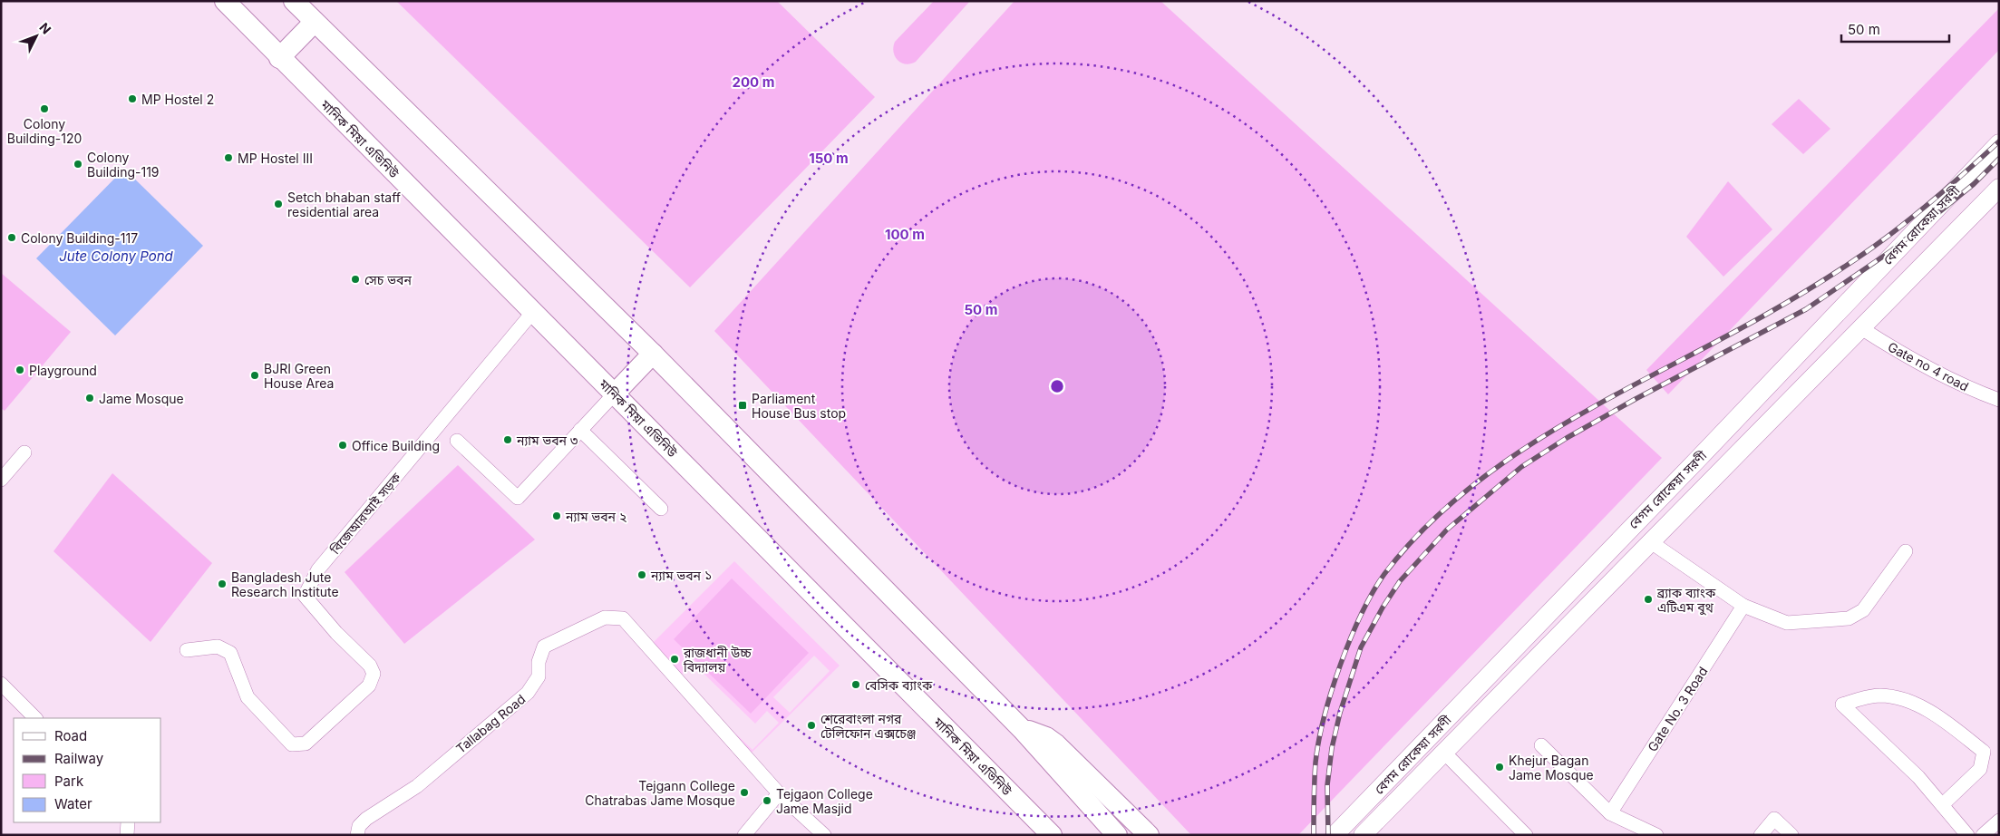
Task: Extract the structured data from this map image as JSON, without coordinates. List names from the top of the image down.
{
  "streets": {
    "highway": ["মানিক মিয়া এভিনিউ"],
    "main road": ["বেগম রোকেয়া সরণী"],
    "street": [
      "Gate no 4 road",
      "বিজেআরআই সড়ক",
      "Gate No. 3 Road",
      "Tallabag Road"
    ]
  },
  "crossings": [
    ["মানিক মিয়া এভিনিউ", "বিজেআরআই সড়ক"],
    ["বেগম রোকেয়া সরণী", "Gate no 4 road"]
  ],
  "water": ["Jute Colony Pond"],
  "places": {
    "other": [
      "MP Hostel 2",
      "Colony Building-120",
      "MP Hostel III",
      "Colony Building-119",
      "Setch bhaban staff residential area",
      "Colony Building-117",
      "সেচ ভবন",
      "Playground",
      "BJRI Green House Area",
      "Jame Mosque",
      "ন্যাম ভবন ৩",
      "Office Building",
      "ন্যাম ভবন ২",
      "ন্যাম ভবন ১",
      "Bangladesh Jute Research Institute",
      "ব্র্যাক ব্যাংক এটিএম বুথ",
      "রাজধানী উচ্চ বিদ্যালয়",
      "বেসিক ব্যাংক",
      "শেরেবাংলা নগর টেলিফোন এক্সচেঞ্জ",
      "Khejur Bagan Jame Mosque",
      "Tejgann College Chatrabas Jame Mosque",
      "Tejgaon College Jame Masjid"
    ],
    "transit": ["Parliament House Bus stop"]
  },
  "legend": [
    "Road",
    "Railway",
    "Park",
    "Water"
  ],
  "scale_bar": "50 m",
  "north": "top right",
  "rings": [
    "200 m",
    "150 m",
    "100 m",
    "50 m"
  ]
}
